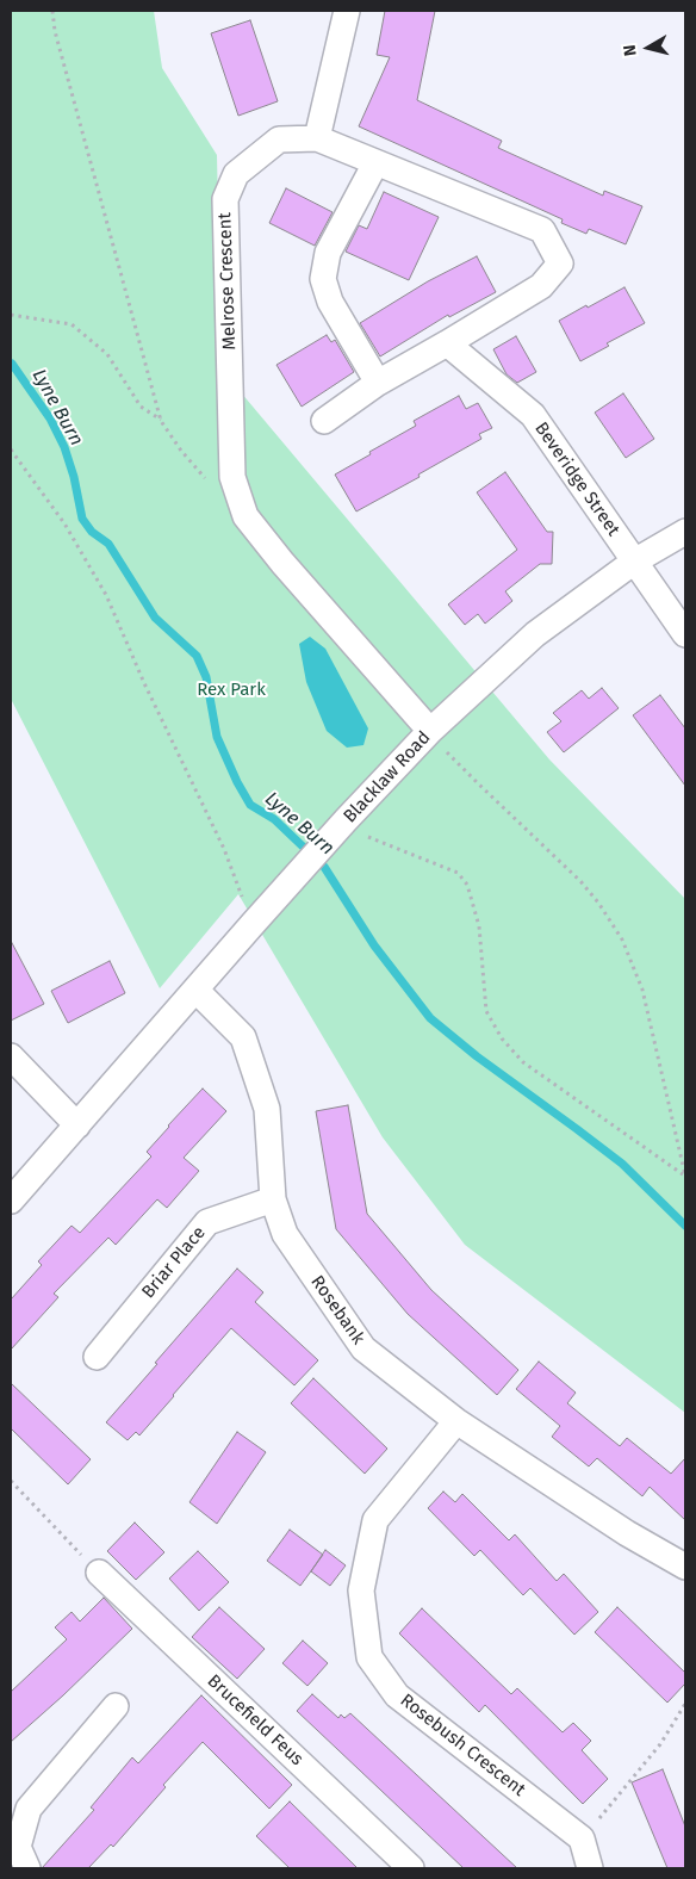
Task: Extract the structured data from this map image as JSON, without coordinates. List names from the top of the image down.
{
  "streets": {
    "street": [
      "Melrose Crescent",
      "Beveridge Street",
      "Blacklaw Road",
      "Briar Place",
      "Rosebank",
      "Brucefield Feus",
      "Rosebush Crescent"
    ]
  },
  "crossings": [
    ["Melrose Crescent", "Beveridge Street"],
    ["Melrose Crescent", "Blacklaw Road"],
    ["Beveridge Street", "Blacklaw Road"],
    ["Blacklaw Road", "Rosebank"],
    ["Briar Place", "Rosebank"],
    ["Rosebank", "Rosebush Crescent"]
  ],
  "water": ["Lyne Burn"],
  "parks": ["Rex Park"],
  "north": "left"
}
